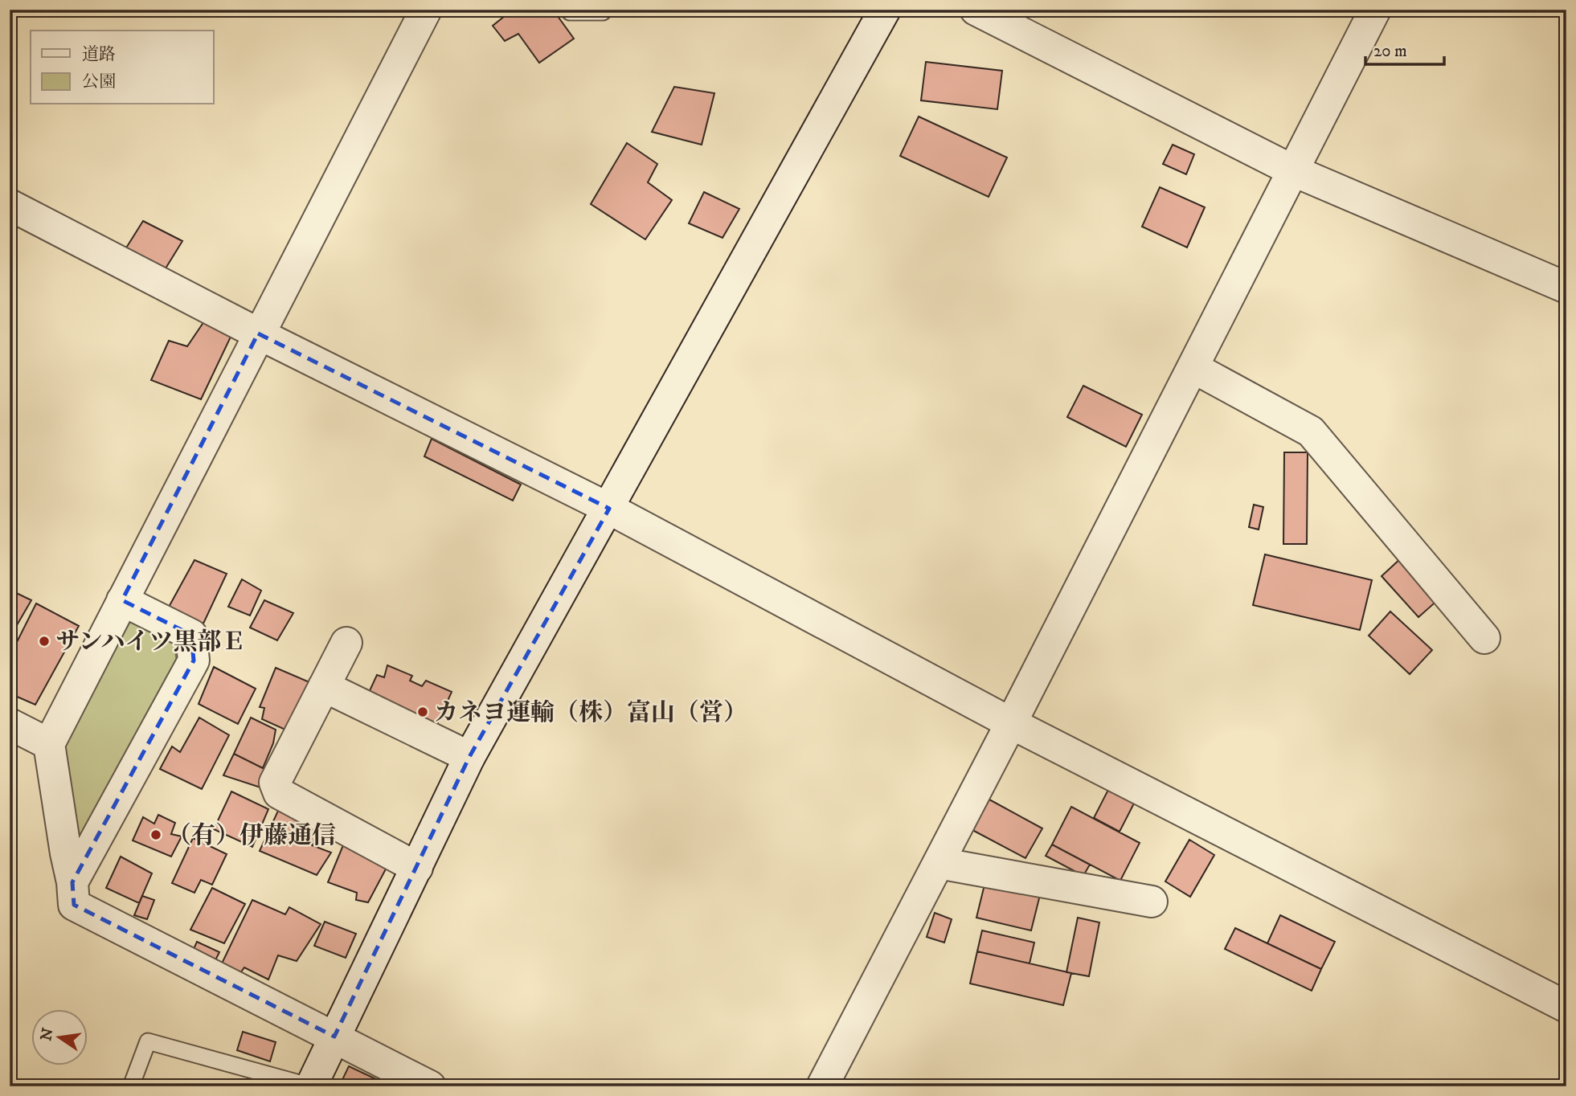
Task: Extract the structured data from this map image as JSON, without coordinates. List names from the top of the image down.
{
  "places": ["サンハイツ黒部Ｅ", "カネヨ運輸（株）富山（営）", "（有）伊藤通信"],
  "legend": ["道路", "公園"],
  "scale_bar": "20 m",
  "north": "left"
}
